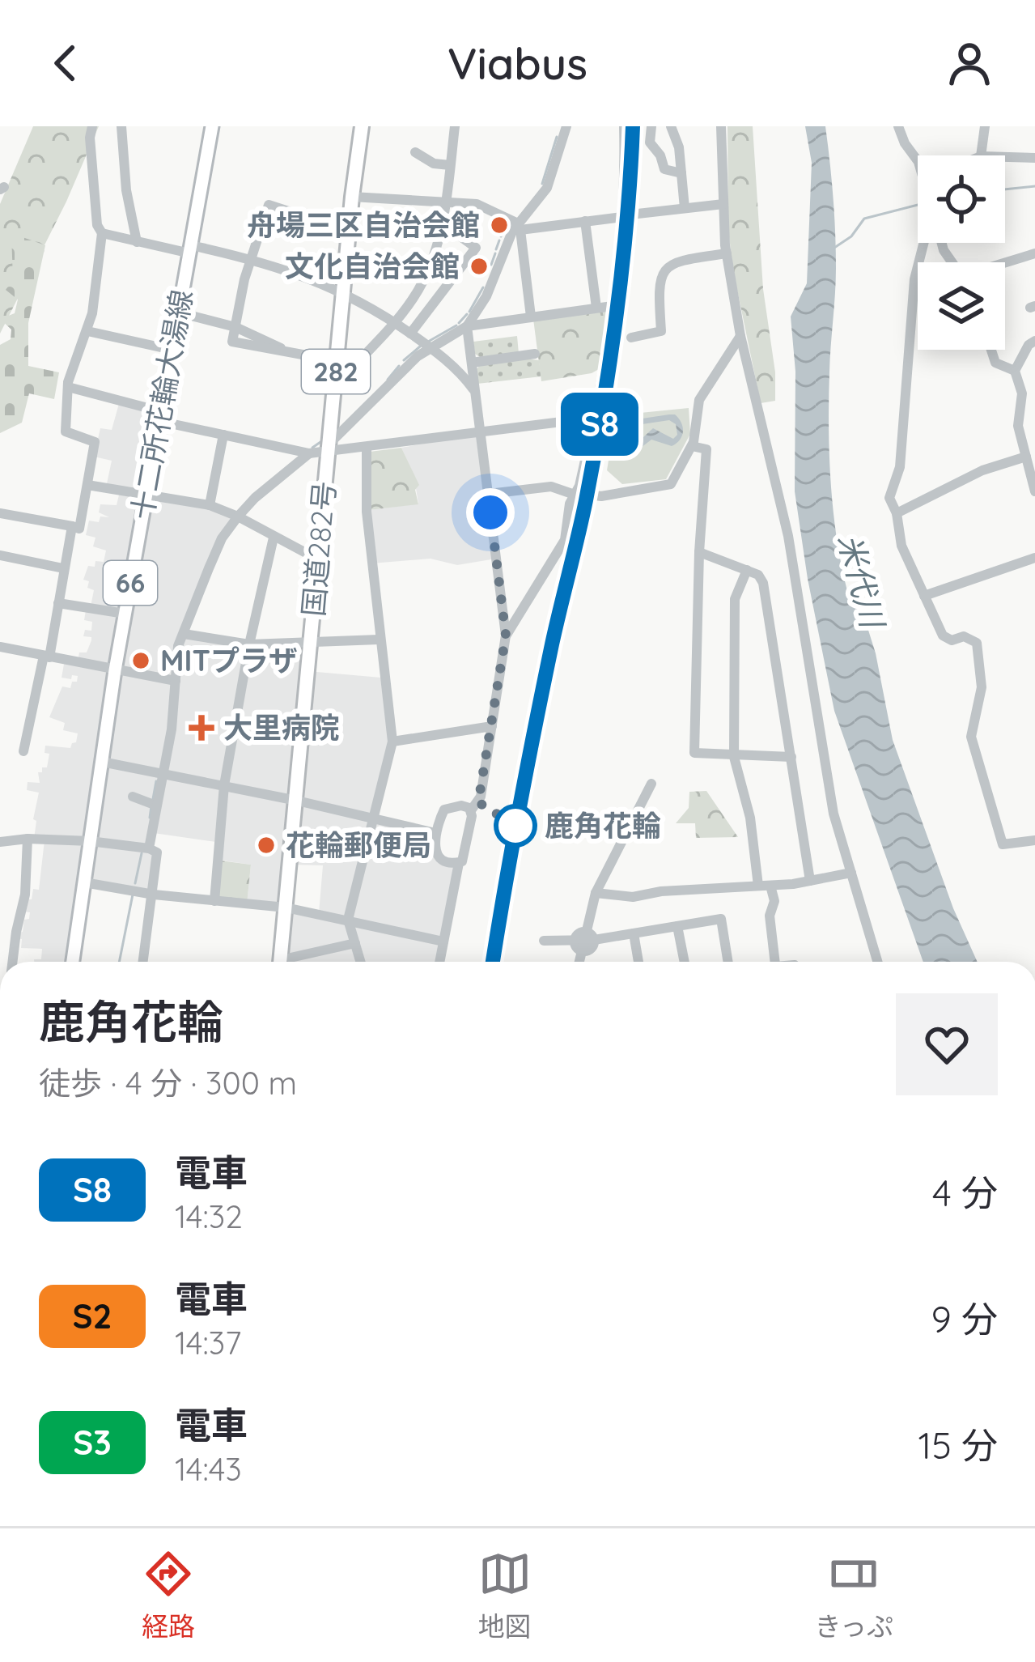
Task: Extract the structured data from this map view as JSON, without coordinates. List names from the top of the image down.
{
  "streets": {
    "highway": ["282", "国道282号"],
    "main road": ["十二所花輪大湯線", "66"]
  },
  "water": ["米代川"],
  "places": {
    "other": [
      "舟場三区自治会館",
      "文化自治会館",
      "MITプラザ",
      "鹿角花輪",
      "花輪郵便局"
    ],
    "health": ["大里病院"]
  },
  "page": {
    "header": "Viabus",
    "on_map": "S8",
    "heading": ["鹿角花輪", "徒歩 · 4 分 · 300 m"],
    "list": [
      {
        "mark": "S8",
        "name": "電車",
        "note": "14:32",
        "value": "4 分"
      },
      {
        "mark": "S2",
        "name": "電車",
        "note": "14:37",
        "value": "9 分"
      },
      {
        "mark": "S3",
        "name": "電車",
        "note": "14:43",
        "value": "15 分"
      }
    ],
    "tabs": ["経路", "地図", "きっぷ"]
  }
}
